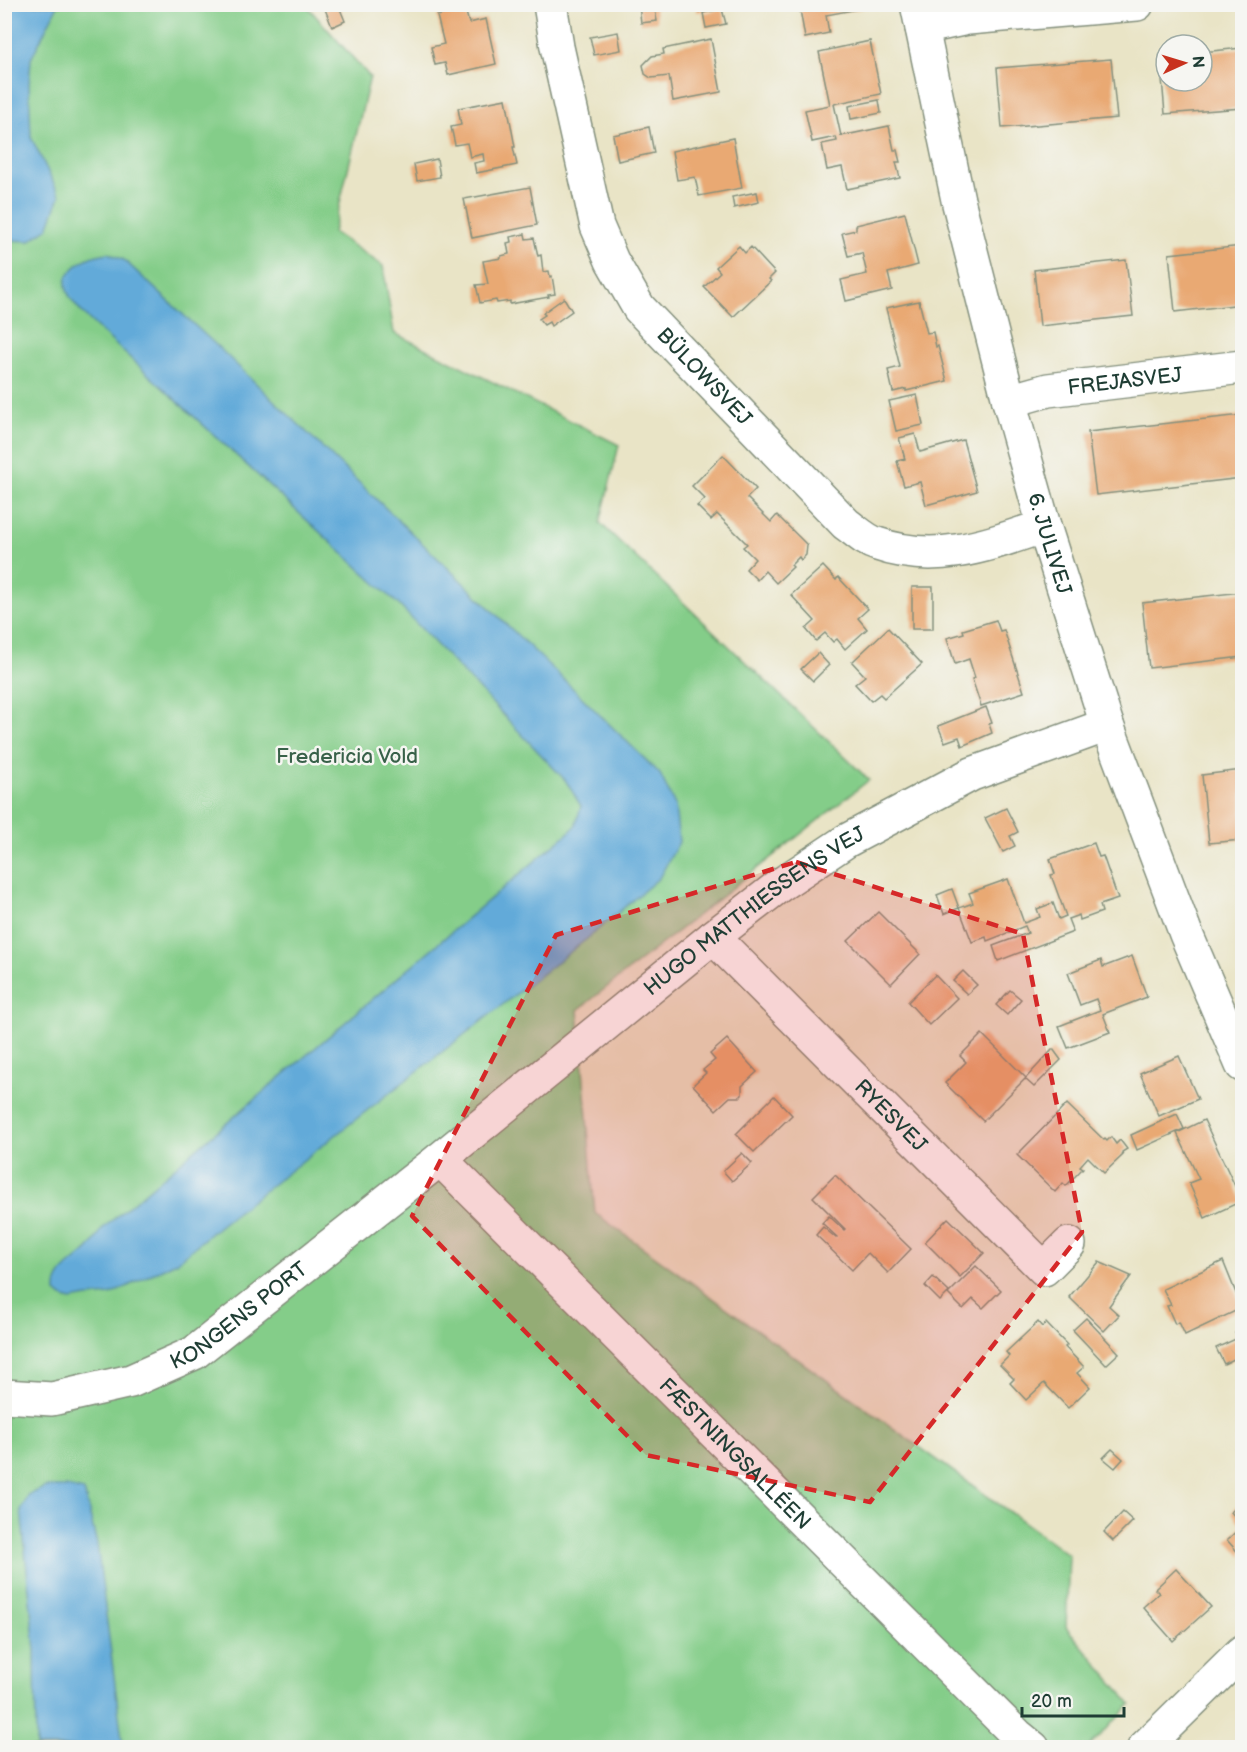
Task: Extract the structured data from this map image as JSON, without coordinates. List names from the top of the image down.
{
  "streets": {
    "street": [
      "BÜLOWSVEJ",
      "FREJASVEJ",
      "6. JULIVEJ",
      "HUGO MATTHIESSENS VEJ",
      "RYESVEJ",
      "KONGENS PORT",
      "FÆSTNINGSALLÉEN"
    ]
  },
  "crossings": [
    ["BÜLOWSVEJ", "6. JULIVEJ"],
    ["FREJASVEJ", "6. JULIVEJ"],
    ["6. JULIVEJ", "HUGO MATTHIESSENS VEJ"],
    ["HUGO MATTHIESSENS VEJ", "RYESVEJ"],
    ["HUGO MATTHIESSENS VEJ", "KONGENS PORT"],
    ["HUGO MATTHIESSENS VEJ", "FÆSTNINGSALLÉEN"],
    ["KONGENS PORT", "FÆSTNINGSALLÉEN"]
  ],
  "parks": ["Fredericia Vold"],
  "scale_bar": "20 m",
  "north": "right"
}
